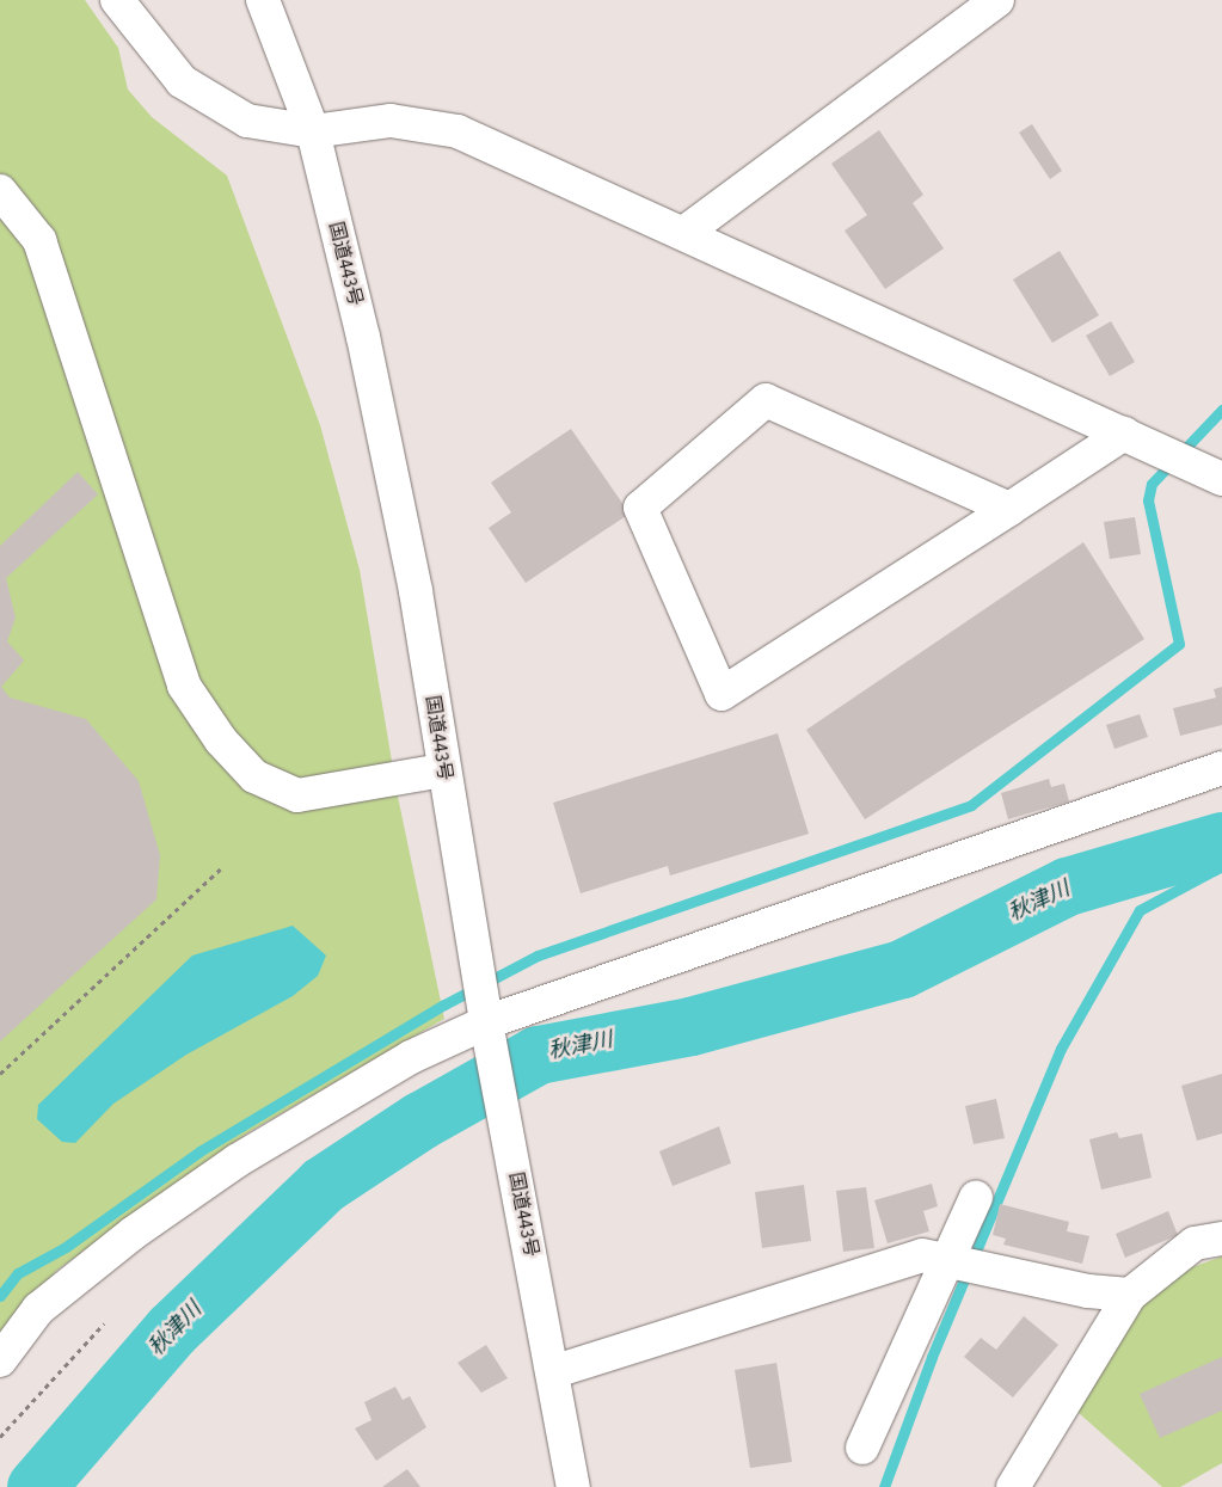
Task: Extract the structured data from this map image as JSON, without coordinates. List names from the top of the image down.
{
  "streets": {
    "main road": ["国道443号"]
  },
  "water": ["秋津川"]
}
